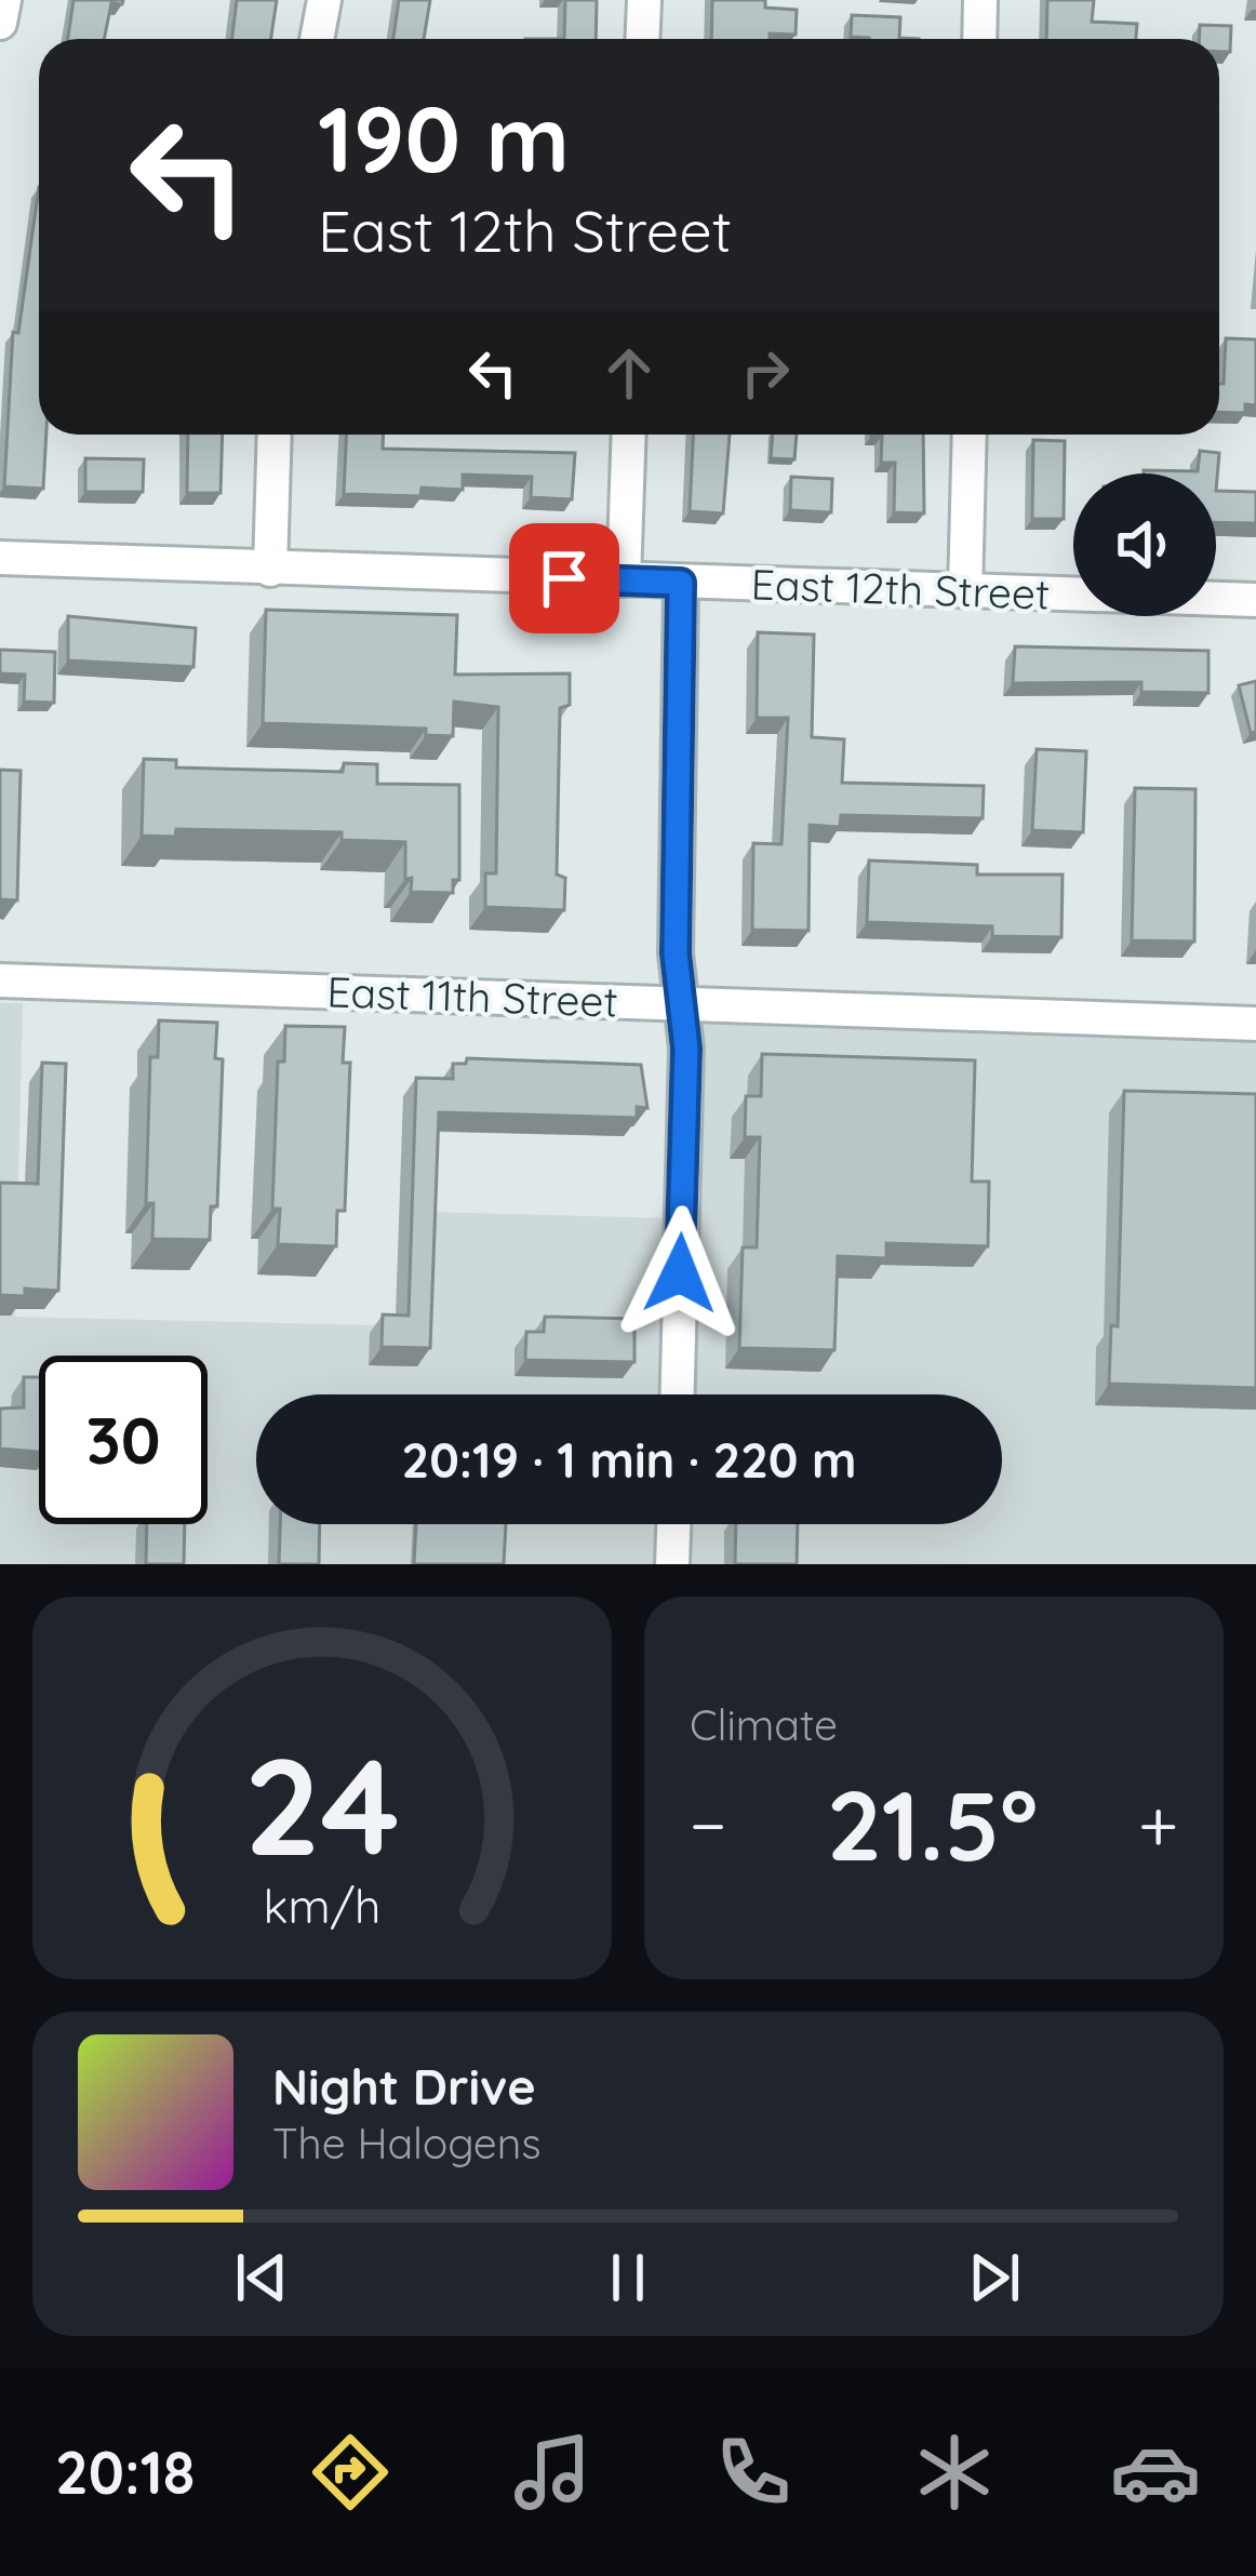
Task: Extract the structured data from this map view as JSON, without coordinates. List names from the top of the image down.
{
  "streets": {
    "street": ["East 12th Street", "East 11th Street"]
  },
  "page": {
    "turn": ["190 m", "East 12th Street"],
    "limit": "30",
    "trip": "20:19 · 1 min · 220 m",
    "tile": "Climate",
    "heat": ["−", "21.5°", "+"],
    "song": ["Night Drive", "The Halogens"],
    "tabs": "20:18",
    "gauge": ["24", "km/h"]
  }
}
